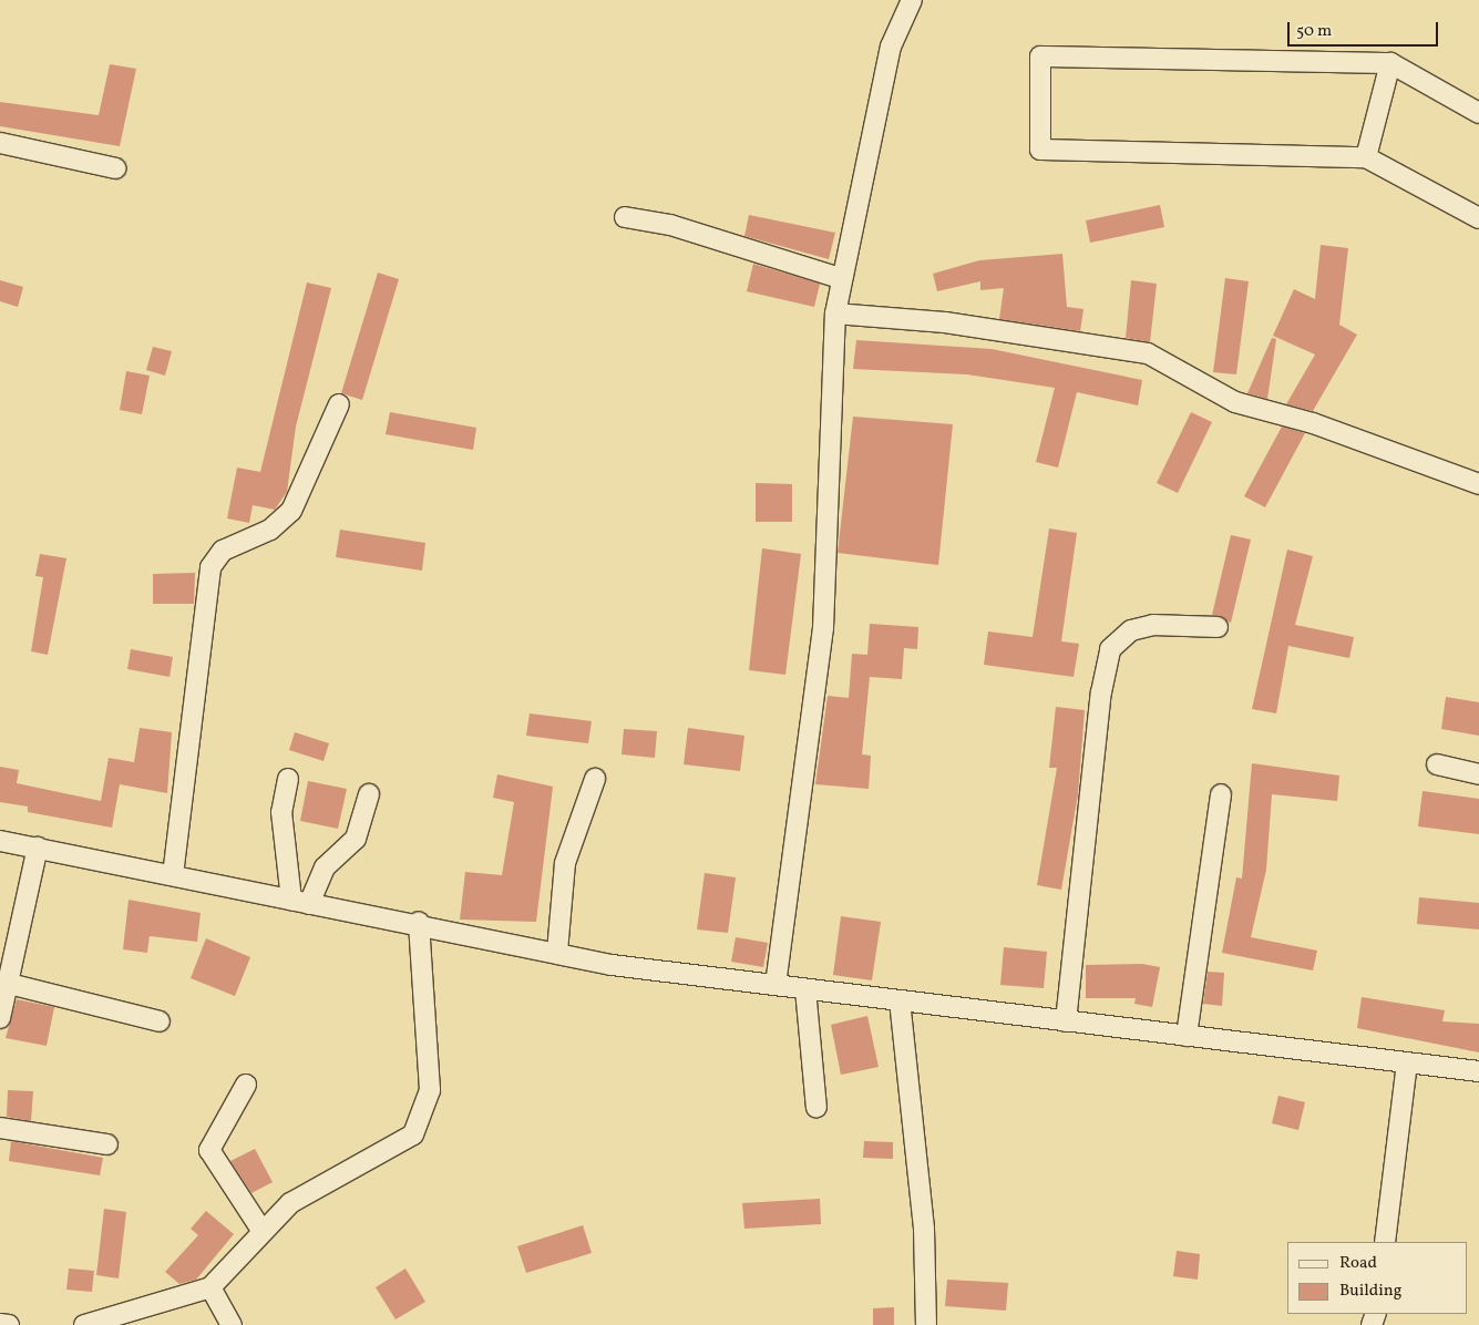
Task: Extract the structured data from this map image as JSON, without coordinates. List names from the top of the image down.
{
  "legend": ["Road", "Building"],
  "scale_bar": "50 m"
}
